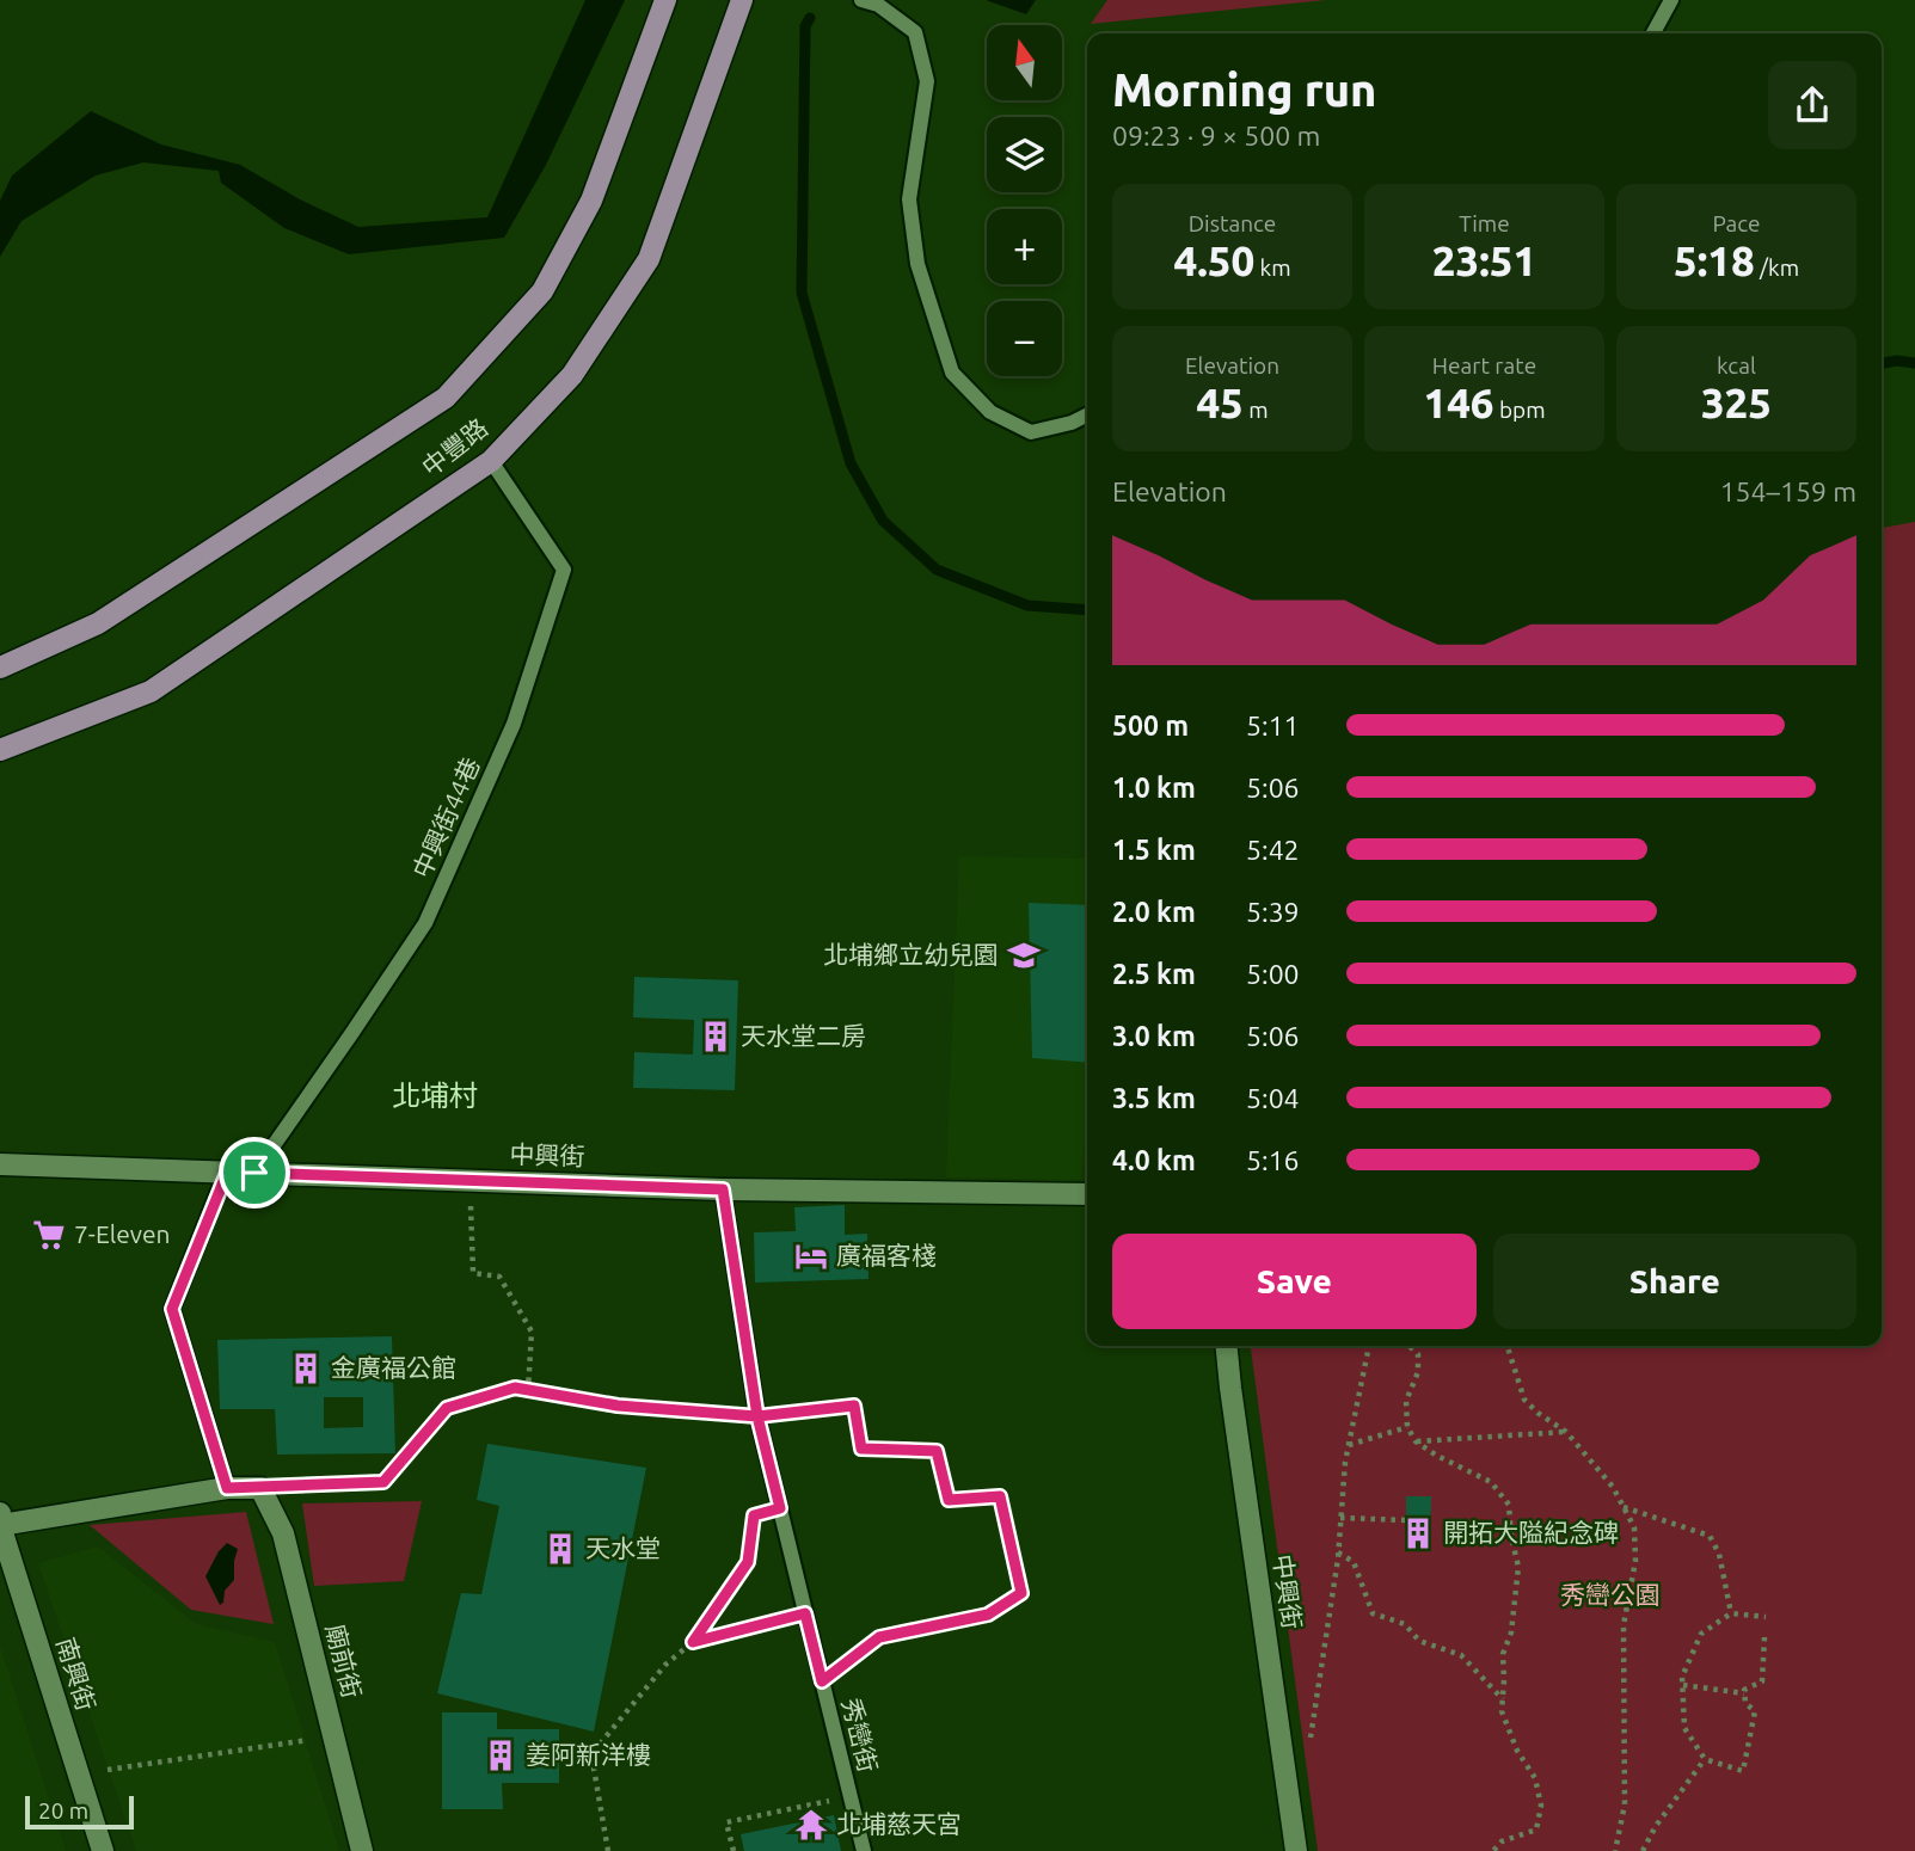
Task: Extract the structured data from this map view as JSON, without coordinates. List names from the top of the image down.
{
  "streets": {
    "main road": ["中豐路"],
    "street": ["中興街", "廟前街", "南興街"],
    "lane": ["中興街44巷", "秀巒街"]
  },
  "crossings": [
    ["中豐路", "中興街44巷"],
    ["中興街44巷", "中興街"],
    ["中興街", "秀巒街"]
  ],
  "districts": ["北埔村"],
  "parks": ["秀巒公園"],
  "places": {
    "school or university": ["北埔鄉立幼兒園"],
    "building": [
      "天水堂二房",
      "金廣福公館",
      "開拓大隘紀念碑",
      "天水堂",
      "姜阿新洋樓"
    ],
    "supermarket": ["7-Eleven"],
    "hotel": ["廣福客棧"],
    "temple": ["北埔慈天宮"]
  },
  "scale_bar": "20 m",
  "north": "top",
  "page": {
    "map_buttons": ["+", "−"],
    "heading": ["Morning run", "09:23 · 9 × 500 m"],
    "stats": [
      ["Distance", "4.50 km"],
      ["Time", "23:51"],
      ["Pace", "5:18 /km"],
      ["Elevation", "45 m"],
      ["Heart rate", "146 bpm"],
      ["kcal", "325"]
    ],
    "chart": ["Elevation", "154–159 m"],
    "list": [
      {
        "name": "500 m",
        "note": "5:11"
      },
      {
        "name": "1.0 km",
        "note": "5:06"
      },
      {
        "name": "1.5 km",
        "note": "5:42"
      },
      {
        "name": "2.0 km",
        "note": "5:39"
      },
      {
        "name": "2.5 km",
        "note": "5:00"
      },
      {
        "name": "3.0 km",
        "note": "5:06"
      },
      {
        "name": "3.5 km",
        "note": "5:04"
      },
      {
        "name": "4.0 km",
        "note": "5:16"
      }
    ],
    "buttons": ["Save", "Share"],
    "scale": "20 m"
  }
}
